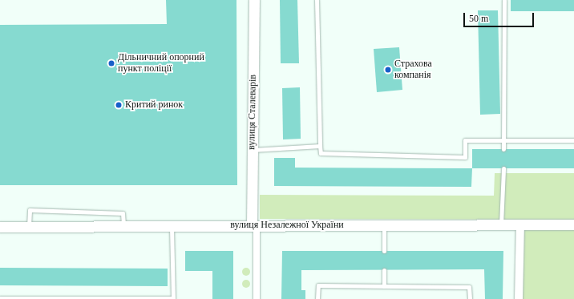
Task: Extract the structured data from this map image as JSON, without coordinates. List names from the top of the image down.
{
  "streets": {
    "street": ["вулиця Сталеварів", "вулиця Незалежної України"]
  },
  "crossings": [
    ["вулиця Сталеварів", "вулиця Незалежної України"]
  ],
  "places": ["Дільничний опорний пункт поліції", "Страхова компанія", "Критий ринок"],
  "scale_bar": "50 m"
}
